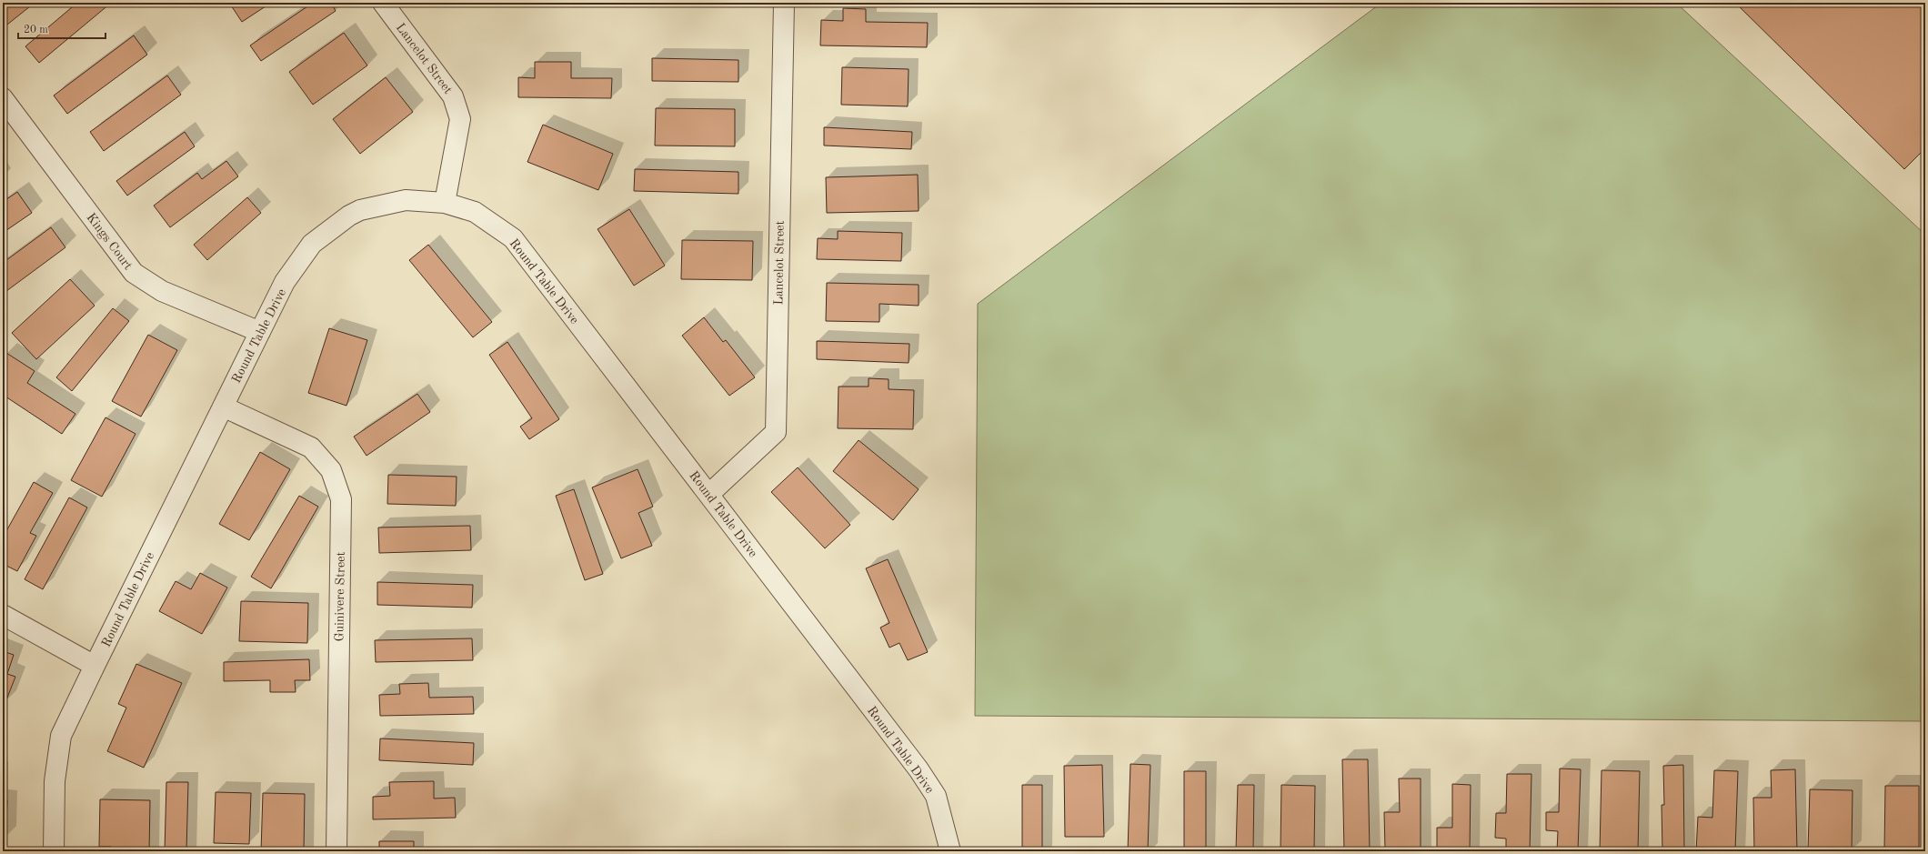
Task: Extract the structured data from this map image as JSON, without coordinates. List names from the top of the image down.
{
  "streets": {
    "street": [
      "Lancelot Street",
      "Kings Court",
      "Round Table Drive",
      "Guinivere Street"
    ]
  },
  "crossings": [
    ["Lancelot Street", "Round Table Drive"],
    ["Kings Court", "Round Table Drive"],
    ["Round Table Drive", "Guinivere Street"]
  ],
  "scale_bar": "20 m"
}
